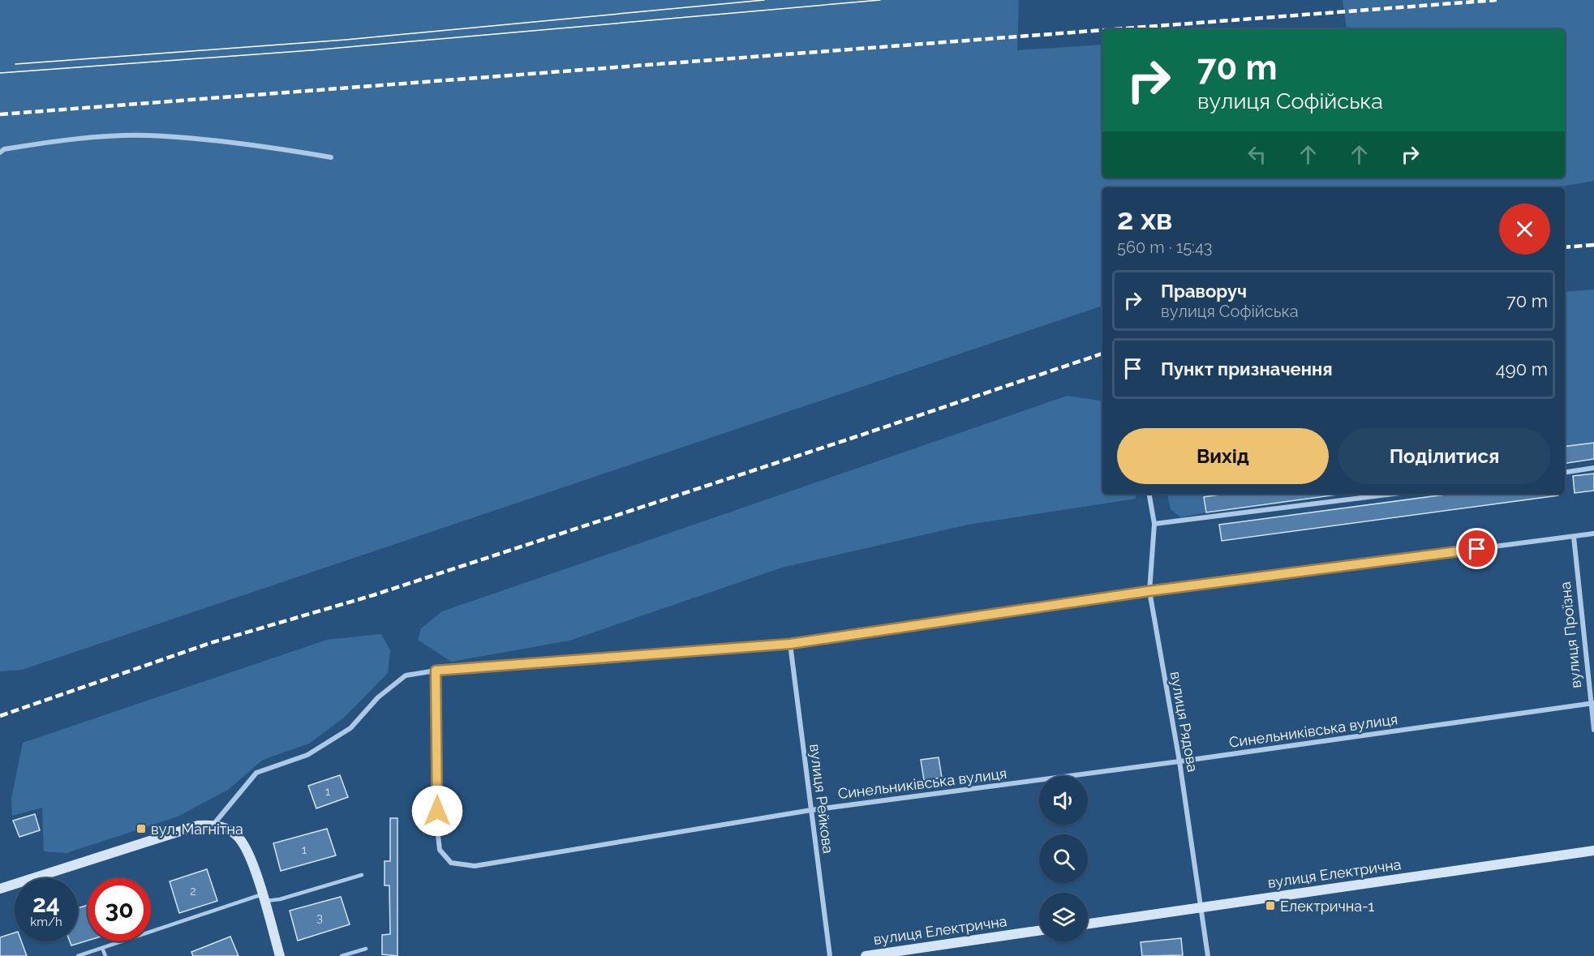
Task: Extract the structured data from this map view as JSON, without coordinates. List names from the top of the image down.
{
  "streets": {
    "street": [
      "вулиця Проїзна",
      "вулиця Рядова",
      "Синельниківська вулиця",
      "вулиця Рейкова",
      "вулиця Електрична"
    ]
  },
  "crossings": [
    ["вулиця Проїзна", "Синельниківська вулиця"],
    ["вулиця Рядова", "Синельниківська вулиця"],
    ["вулиця Рядова", "вулиця Електрична"],
    ["Синельниківська вулиця", "вулиця Рейкова"]
  ],
  "places": {
    "transit": ["вул. Магнітна", "Електрична-1"]
  },
  "house_numbers": [
    "1",
    "1",
    "2",
    "3"
  ],
  "page": {
    "turn": ["70 m", "вулиця Софійська"],
    "heading": ["2 хв", "560 m · 15:43"],
    "list": [
      {
        "name": "Праворуч",
        "note": "вулиця Софійська",
        "value": "70 m"
      },
      {
        "name": "Пункт призначення",
        "value": "490 m"
      }
    ],
    "buttons": ["Вихід", "Поділитися"],
    "speed": "24 km/h",
    "limit": "30"
  }
}
